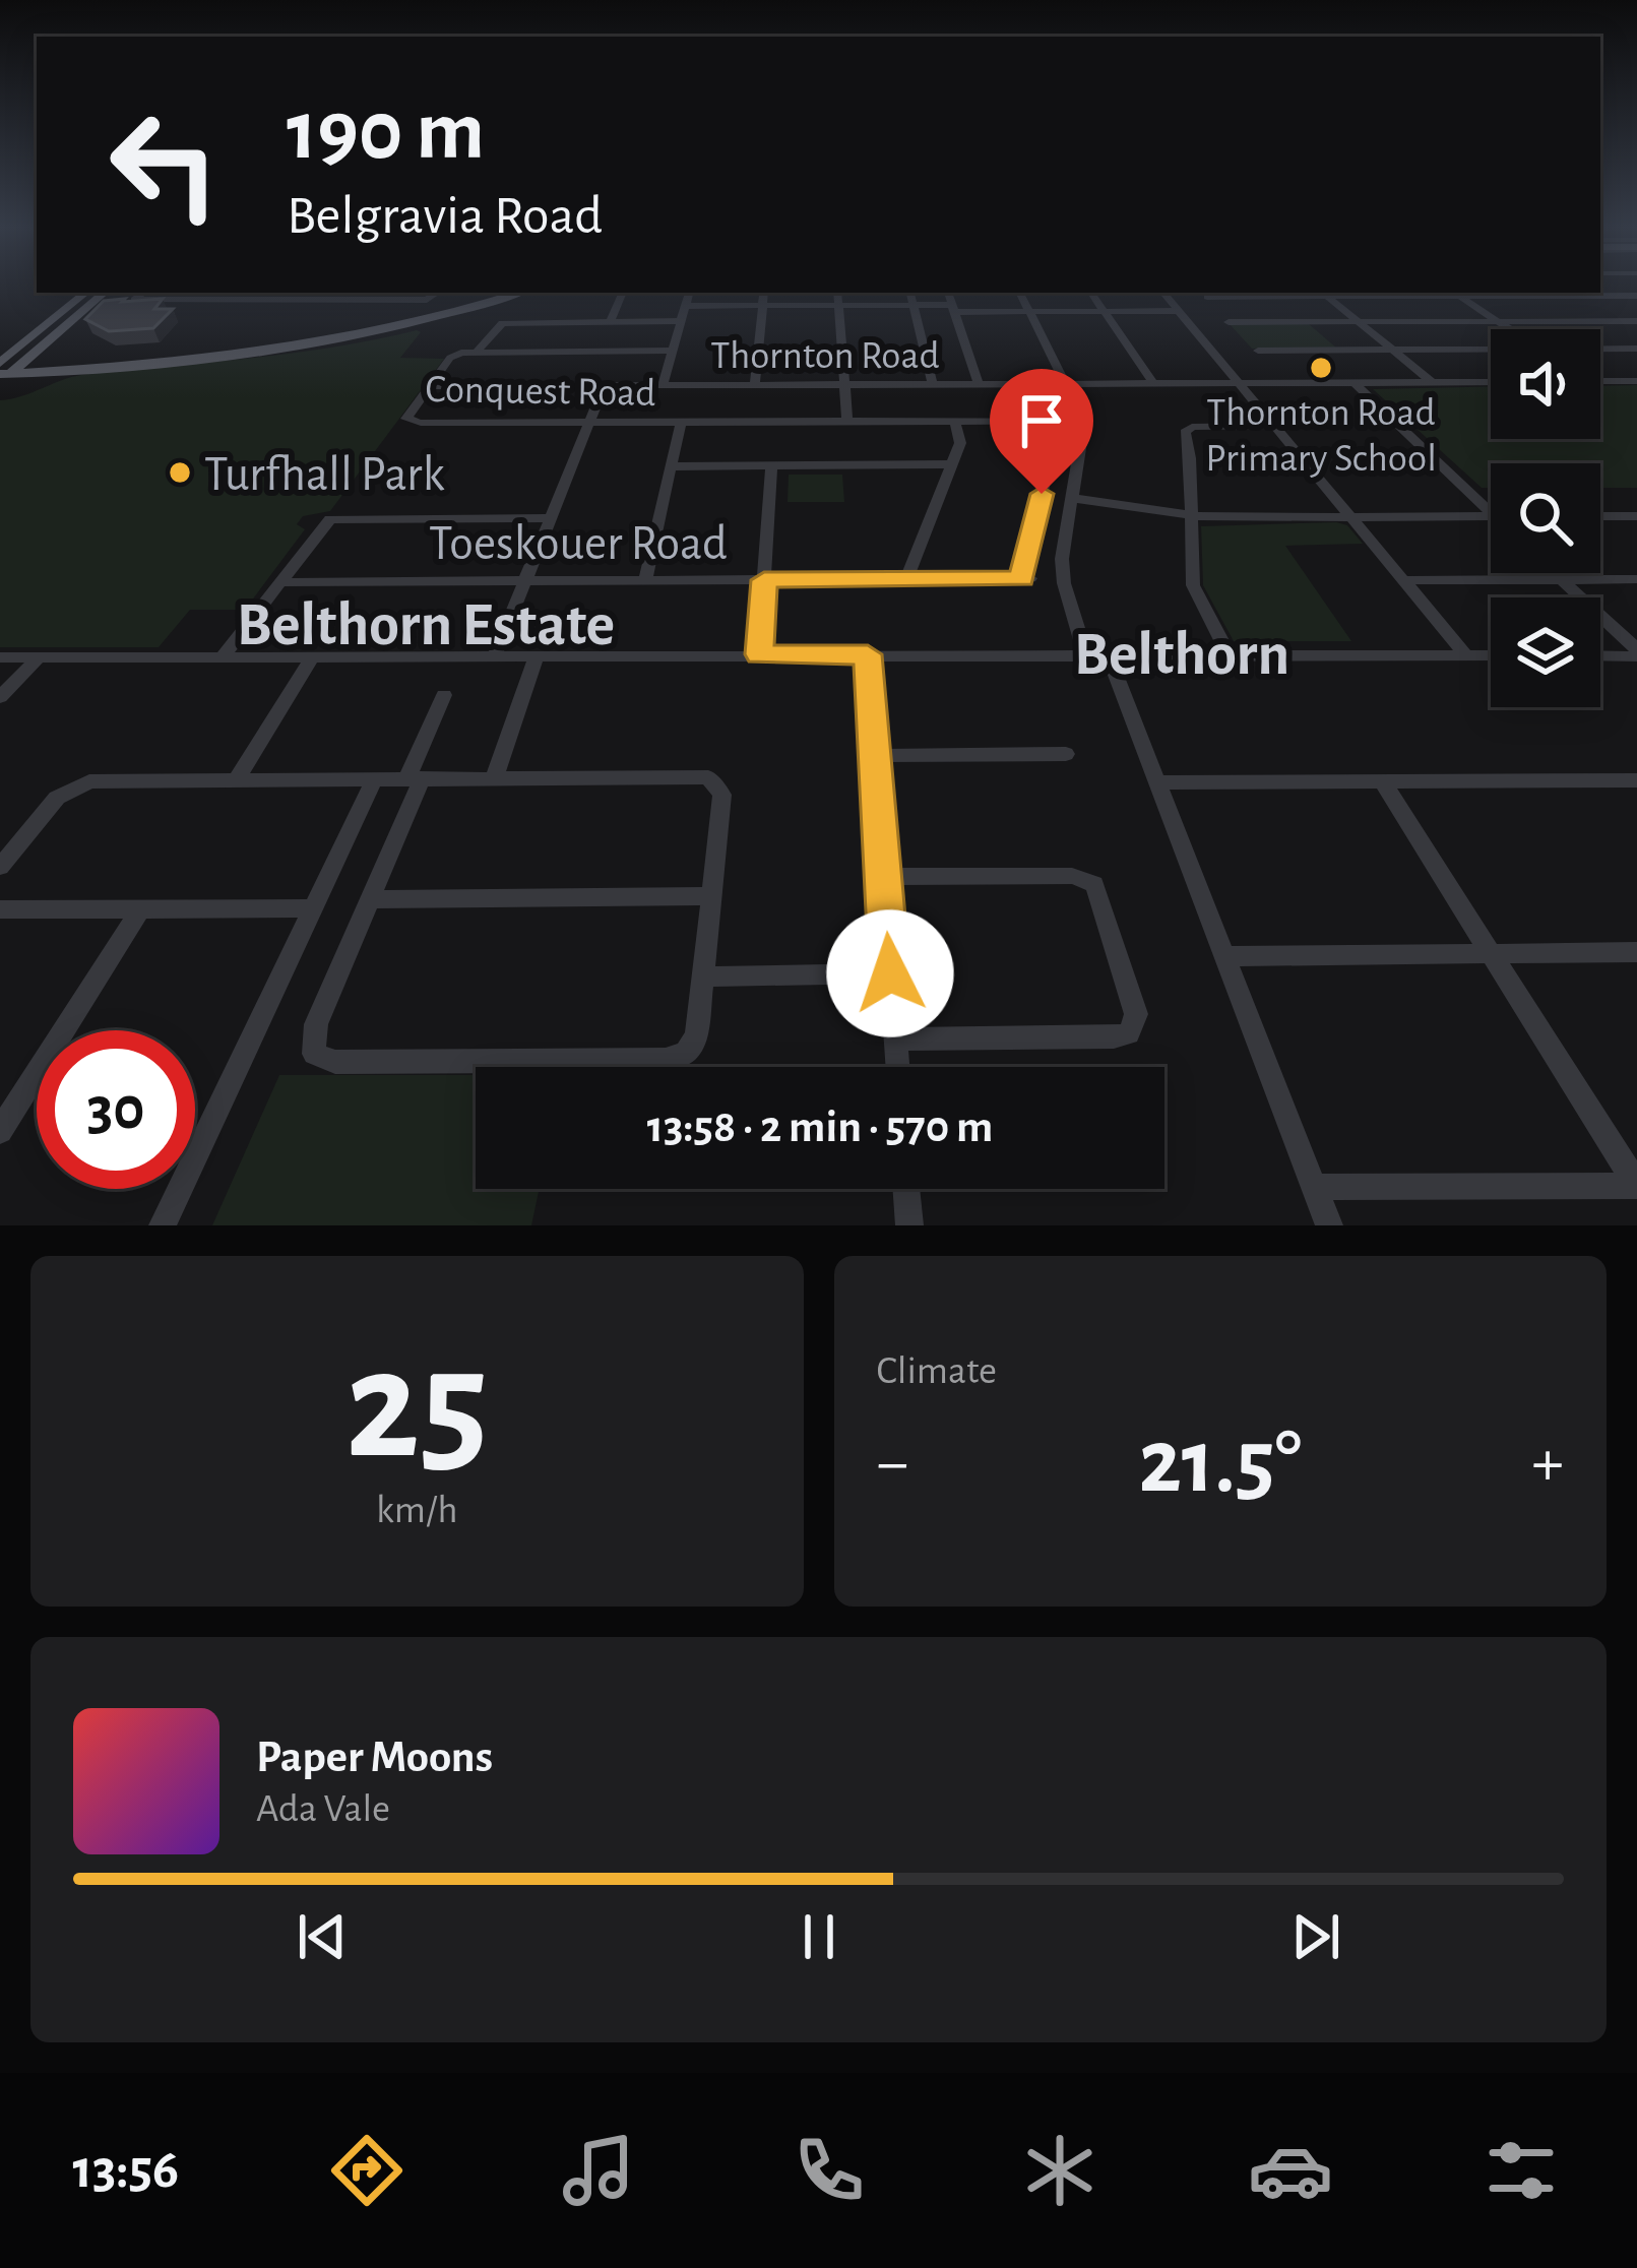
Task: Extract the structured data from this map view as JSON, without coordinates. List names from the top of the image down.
{
  "streets": {
    "street": ["Thornton Road", "Conquest Road", "Toeskouer Road"]
  },
  "crossings": [
    ["Thornton Road", "Conquest Road"],
    ["Conquest Road", "Toeskouer Road"]
  ],
  "districts": ["Belthorn Estate", "Belthorn"],
  "places": ["Thornton Road Primary School", "Turfhall Park"],
  "page": {
    "turn": ["190 m", "Belgravia Road"],
    "limit": "30",
    "trip": "13:58 · 2 min · 570 m",
    "tile": [
      ["25", "km/h"],
      "Climate"
    ],
    "heat": ["−", "21.5°", "+"],
    "song": ["Paper Moons", "Ada Vale"],
    "tabs": "13:56"
  }
}
